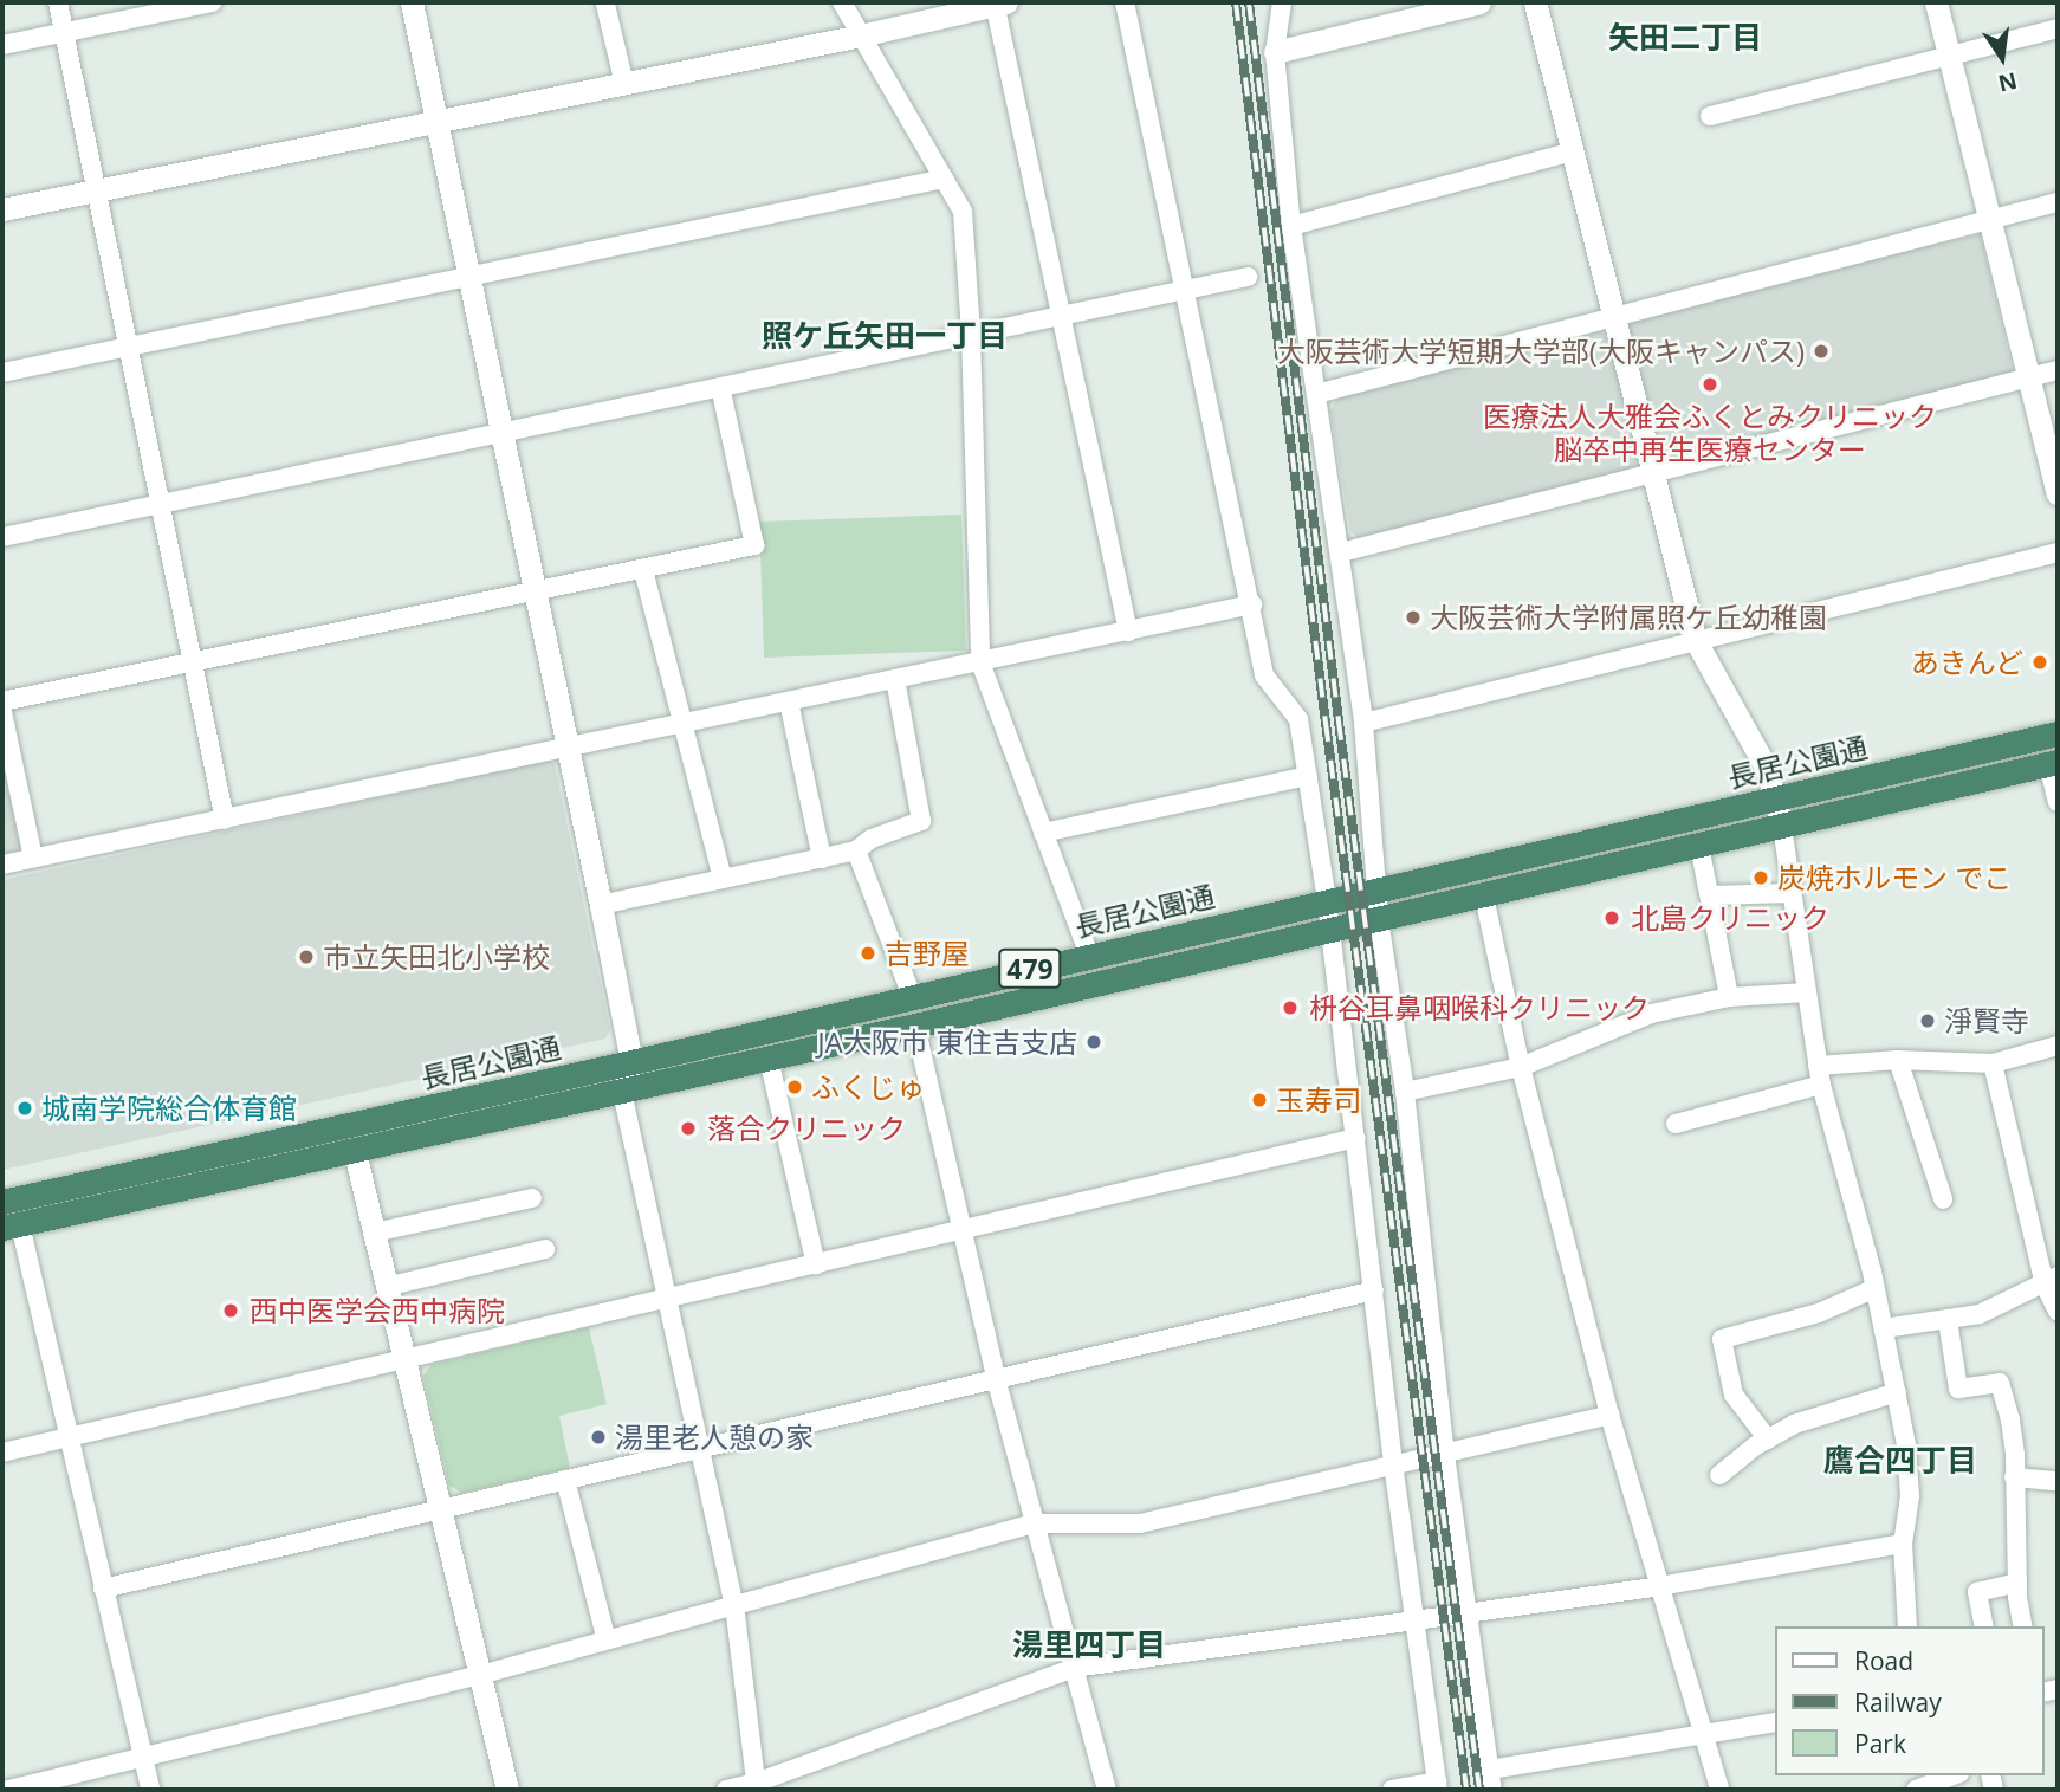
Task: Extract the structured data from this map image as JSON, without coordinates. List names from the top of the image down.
{
  "streets": {
    "highway": ["長居公園通", "479"]
  },
  "districts": [
    "矢田二丁目",
    "照ケ丘矢田一丁目",
    "鷹合四丁目",
    "湯里四丁目"
  ],
  "places": [
    "大阪芸術大学短期大学部(大阪キャンパス)",
    "医療法人大雅会ふくとみクリニック 脳卒中再生医療センター",
    "大阪芸術大学附属照ケ丘幼稚園",
    "あきんど",
    "炭焼ホルモン でこ",
    "北島クリニック",
    "吉野屋",
    "市立矢田北小学校",
    "枡谷耳鼻咽喉科クリニック",
    "淨賢寺",
    "JA大阪市 東住吉支店",
    "ふくじゅ",
    "玉寿司",
    "城南学院総合体育館",
    "落合クリニック",
    "西中医学会西中病院",
    "湯里老人憩の家"
  ],
  "legend": ["Road", "Railway", "Park"],
  "north": "bottom"
}
